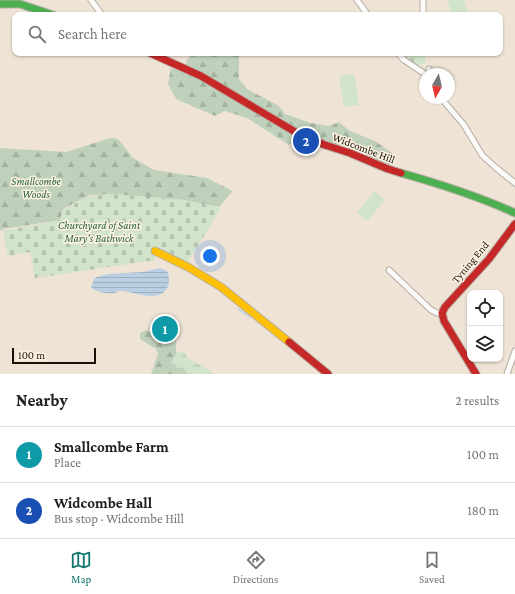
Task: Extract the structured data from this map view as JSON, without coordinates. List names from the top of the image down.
{
  "streets": {
    "street": ["Widcombe Hill", "Tyning End"]
  },
  "parks": ["Smallcombe Woods", "Churchyard of Saint Mary's Bathwick"],
  "scale_bar": "100 m",
  "north": "bottom",
  "page": {
    "search": "Search here",
    "pins": ["2", "1"],
    "scale": "100 m",
    "heading": ["Nearby", "2 results"],
    "list": [
      {
        "mark": "1",
        "name": "Smallcombe Farm",
        "note": "Place",
        "value": "100 m"
      },
      {
        "mark": "2",
        "name": "Widcombe Hall",
        "note": "Bus stop · Widcombe Hill",
        "value": "180 m"
      }
    ],
    "nav": ["Map", "Directions", "Saved"]
  }
}
